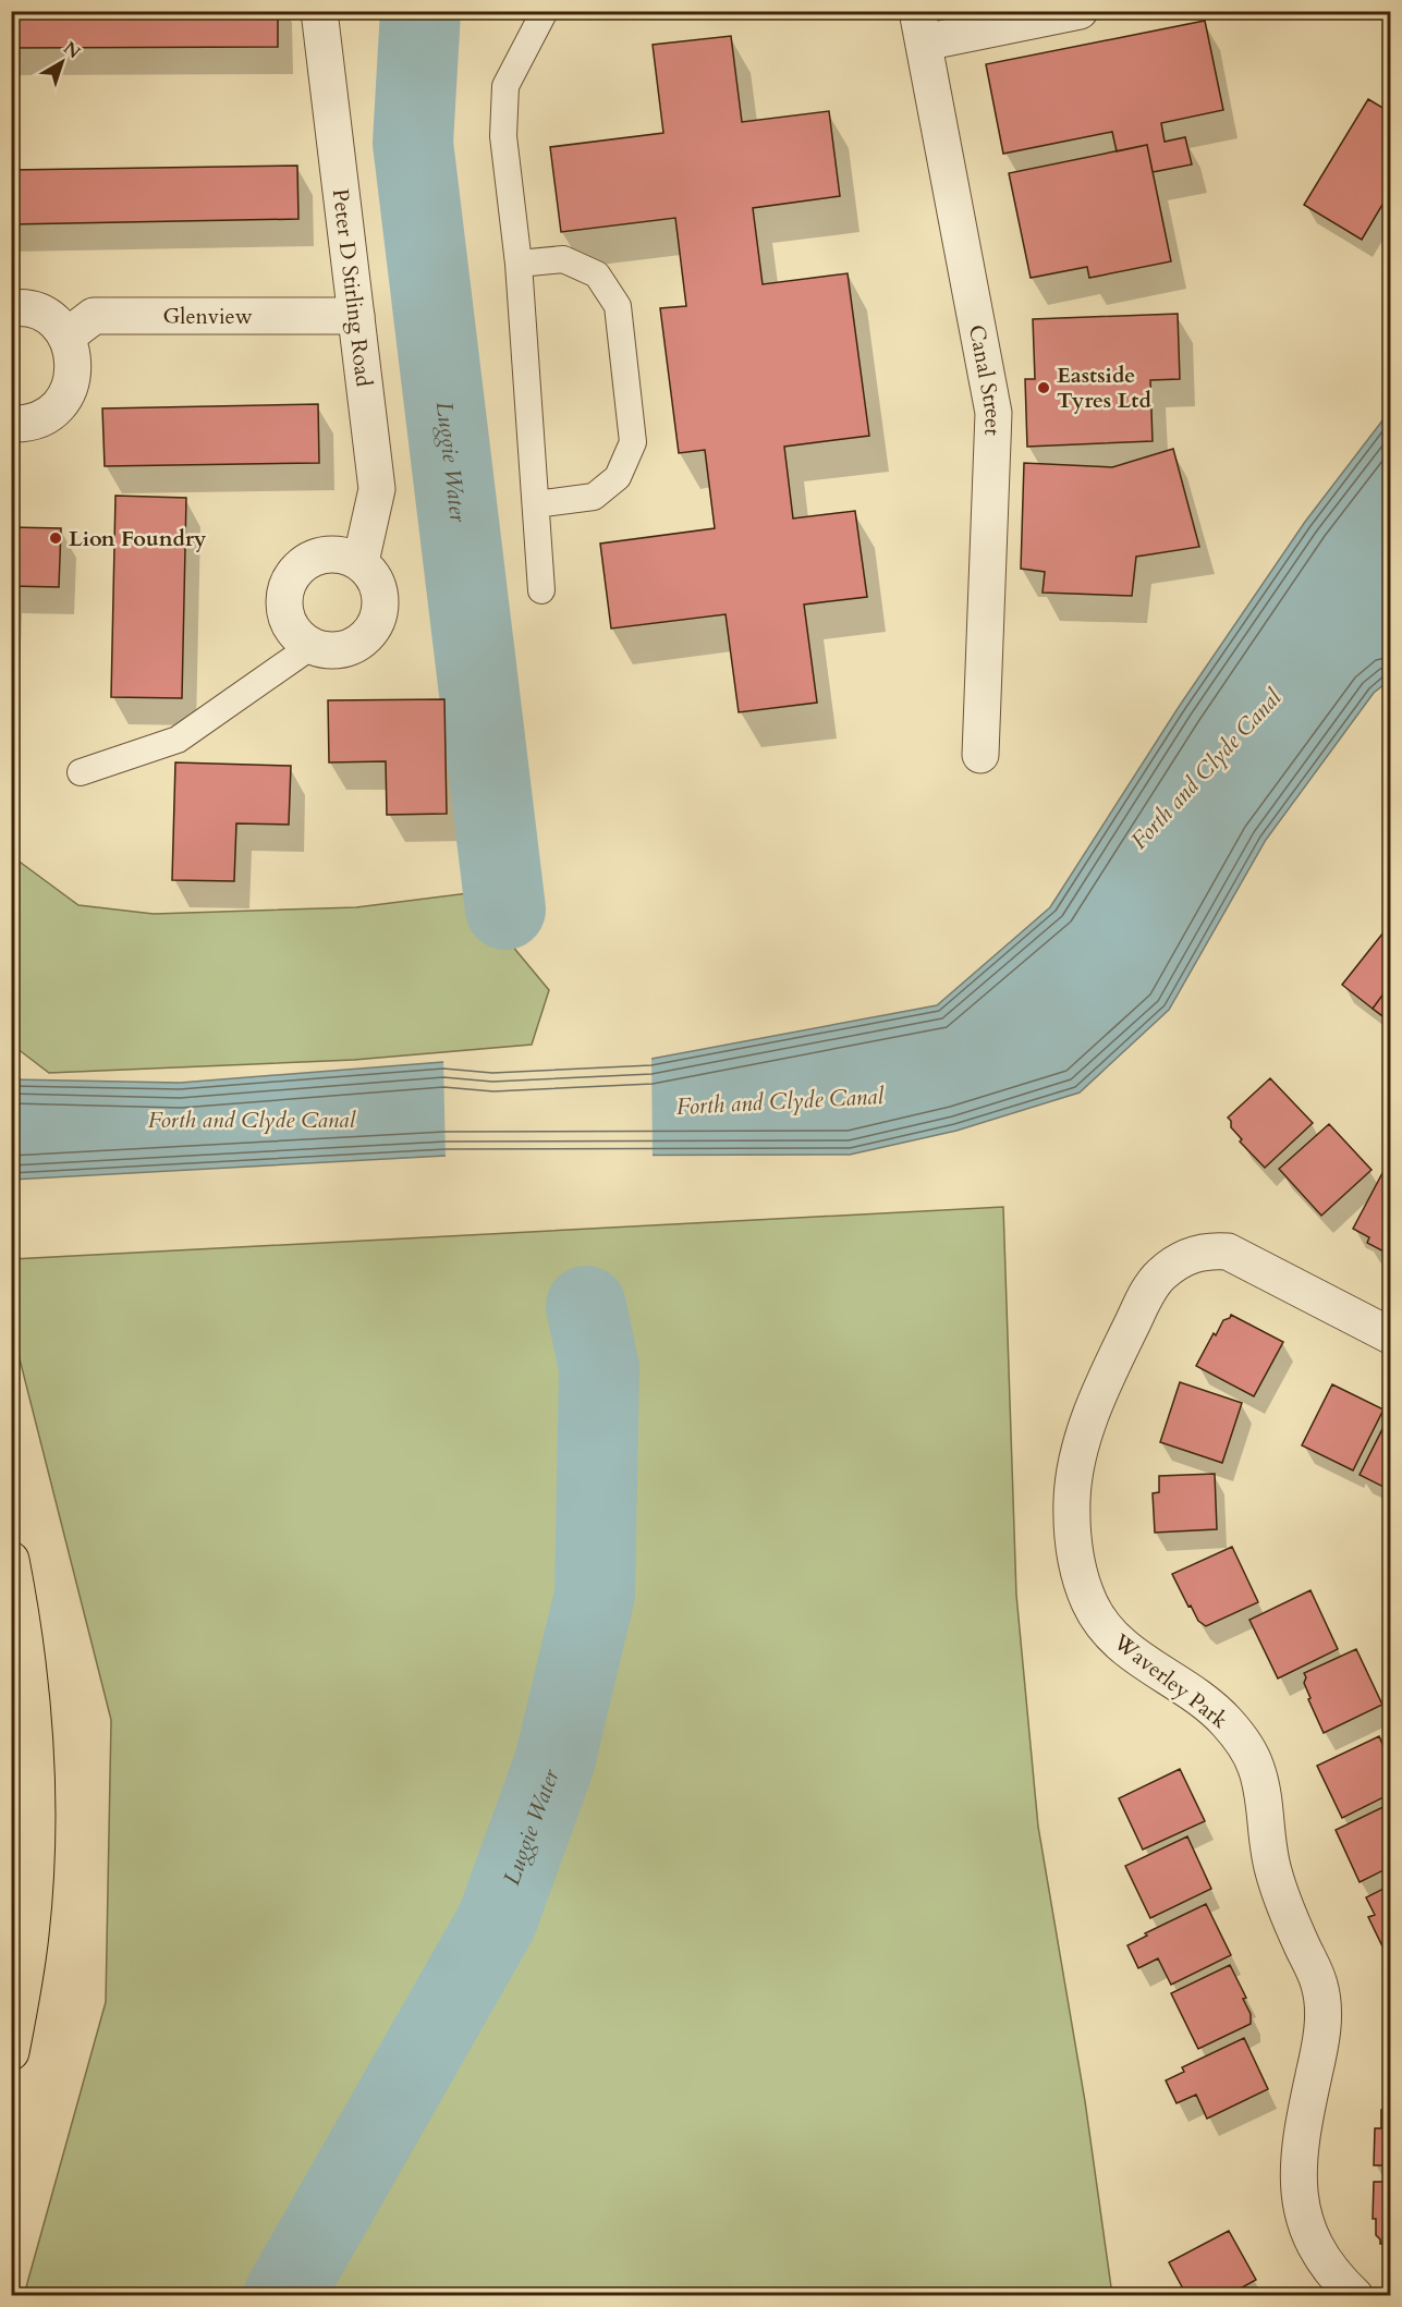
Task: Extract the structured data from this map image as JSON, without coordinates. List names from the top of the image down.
{
  "streets": {
    "street": [
      "Peter D Stirling Road",
      "Glenview",
      "Canal Street",
      "Waverley Park"
    ]
  },
  "crossings": [
    ["Peter D Stirling Road", "Glenview"]
  ],
  "water": ["Luggie Water", "Forth and Clyde Canal"],
  "places": ["Eastside Tyres Ltd", "Lion Foundry"],
  "north": "top right"
}
